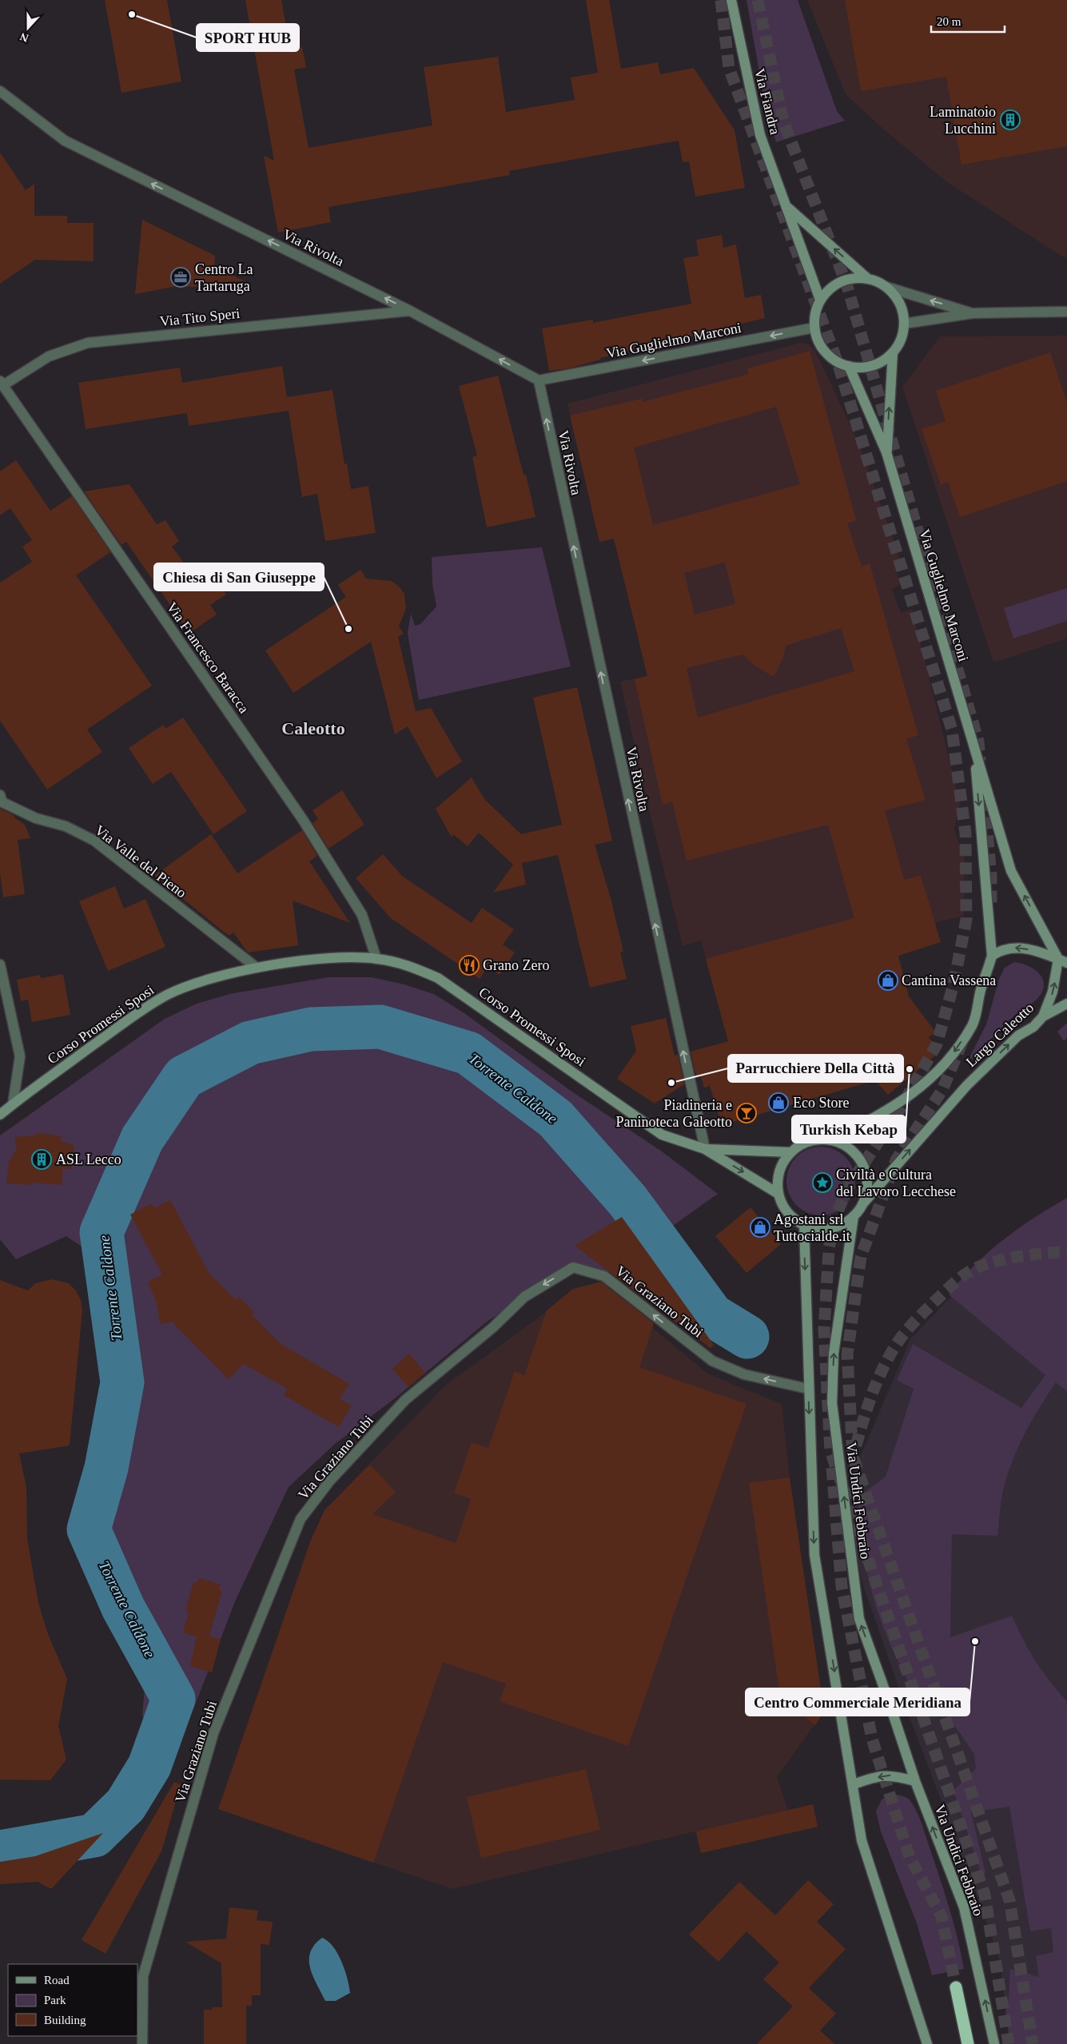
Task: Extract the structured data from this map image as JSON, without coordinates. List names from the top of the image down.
{
  "streets": {
    "street": [
      "Via Fiandra",
      "Via Rivolta",
      "Via Tito Speri",
      "Via Guglielmo Marconi",
      "Via Francesco Baracca",
      "Via Valle del Pieno",
      "Corso Promessi Sposi",
      "Largo Caleotto",
      "Via Graziano Tubi",
      "Via Undici Febbraio"
    ]
  },
  "crossings": [
    ["Via Fiandra", "Via Guglielmo Marconi"],
    ["Via Rivolta", "Via Tito Speri"],
    ["Via Rivolta", "Via Guglielmo Marconi"],
    ["Via Rivolta", "Corso Promessi Sposi"],
    ["Via Tito Speri", "Via Francesco Baracca"],
    ["Via Guglielmo Marconi", "Largo Caleotto"],
    ["Via Francesco Baracca", "Corso Promessi Sposi"],
    ["Via Valle del Pieno", "Corso Promessi Sposi"],
    ["Corso Promessi Sposi", "Largo Caleotto"],
    ["Corso Promessi Sposi", "Via Undici Febbraio"],
    ["Largo Caleotto", "Via Undici Febbraio"]
  ],
  "one_way": ["Via Rivolta"],
  "districts": ["Caleotto"],
  "water": ["Torrente Caldone"],
  "places": {
    "other": [
      "SPORT HUB",
      "Chiesa di San Giuseppe",
      "Turkish Kebap",
      "Parrucchiere Della Città",
      "Centro Commerciale Meridiana"
    ],
    "building": ["Laminatoio Lucchini", "ASL Lecco"],
    "office": ["Centro La Tartaruga"],
    "restaurant": ["Grano Zero"],
    "shop": ["Cantina Vassena", "Eco Store", "Agostani srl Tuttocialde.it"],
    "bar": ["Piadineria e Paninoteca Galeotto"],
    "place": ["Civiltà e Cultura del Lavoro Lecchese"]
  },
  "legend": ["Road", "Park", "Building"],
  "scale_bar": "20 m",
  "north": "bottom"
}
